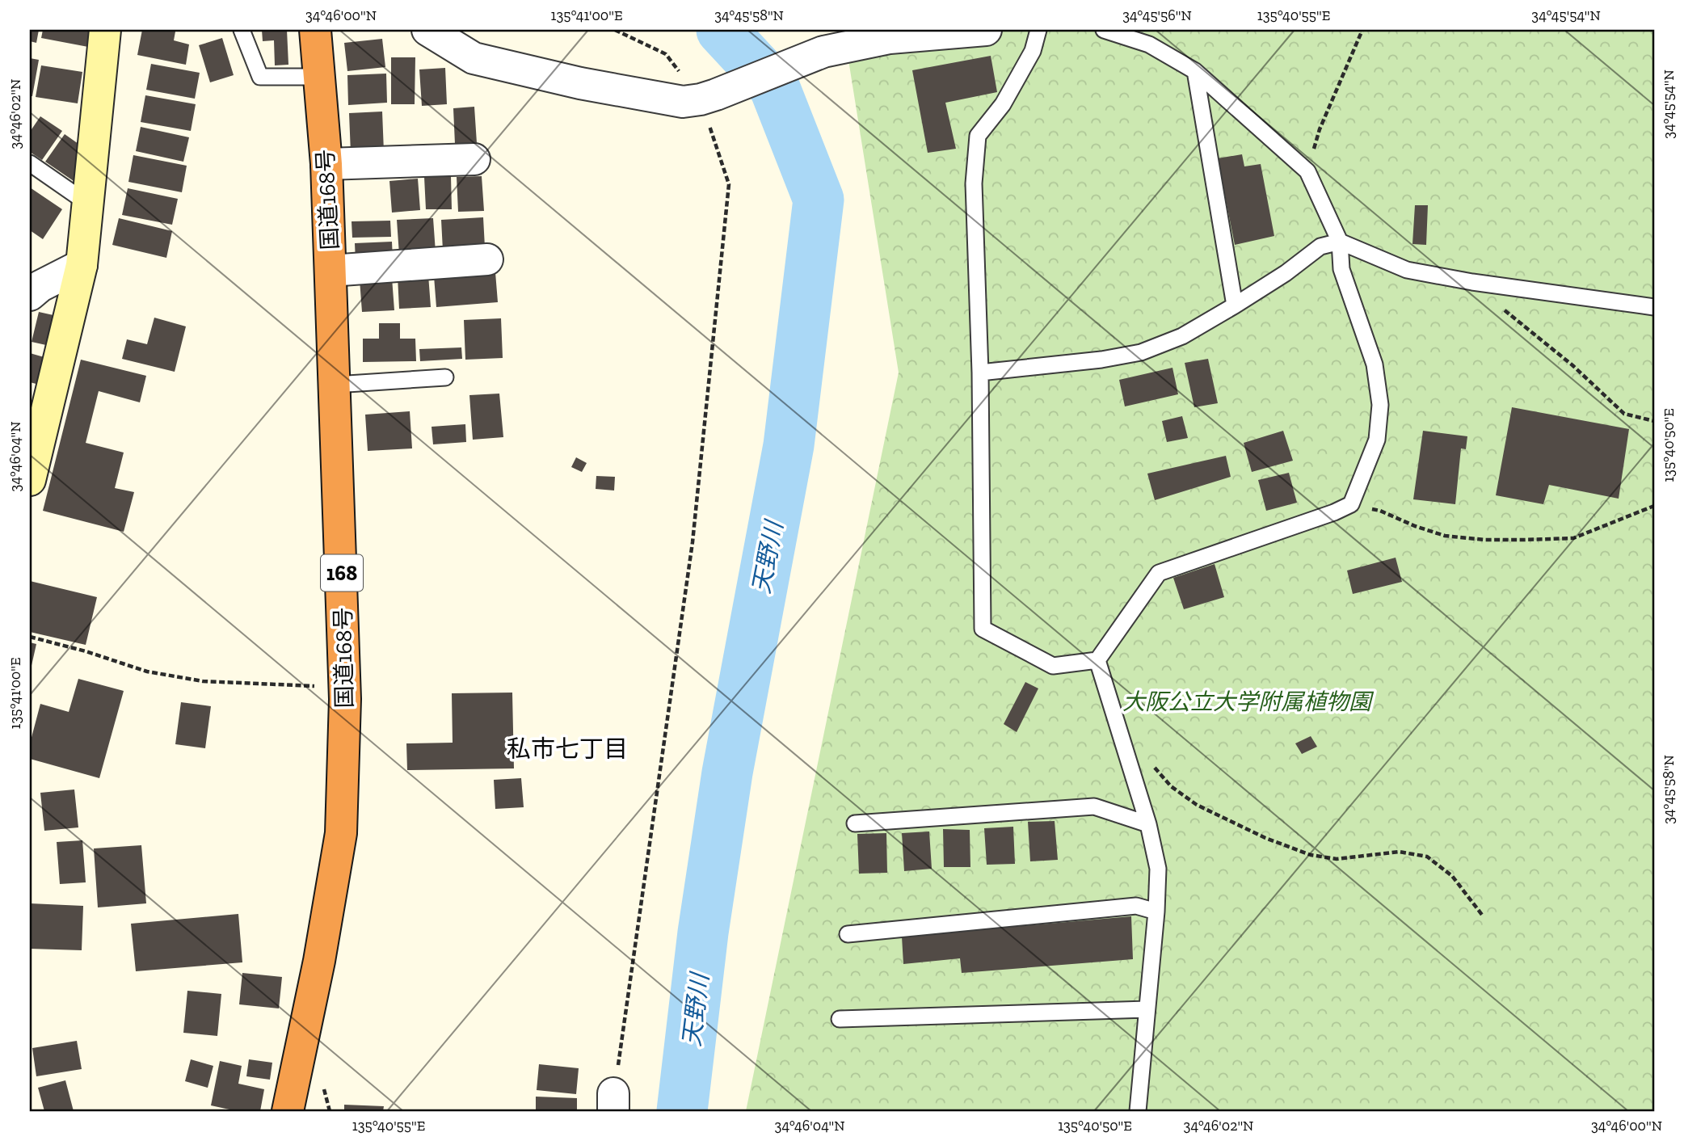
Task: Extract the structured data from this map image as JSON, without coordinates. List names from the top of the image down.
{
  "streets": {
    "highway": ["国道168号", "168"]
  },
  "districts": ["私市七丁目"],
  "water": ["天野川"],
  "parks": ["大阪公立大学附属植物園"],
  "coordinates": [
    "34°46'00\"N",
    "135°41'00\"E",
    "34°45'58\"N",
    "34°45'56\"N",
    "135°40'55\"E",
    "34°45'54\"N",
    "34°46'02\"N",
    "135°40'50\"E",
    "34°46'04\"N"
  ]
}
